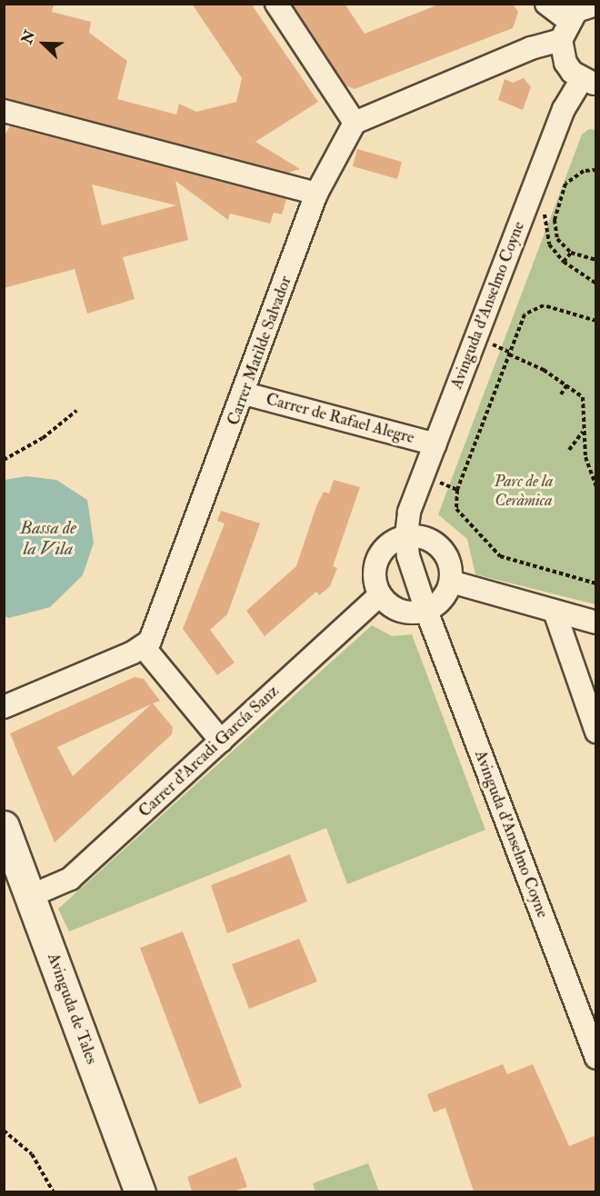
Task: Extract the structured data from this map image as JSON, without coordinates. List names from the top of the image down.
{
  "streets": {
    "main road": ["Avinguda de Tales"],
    "street": [
      "Avinguda d'Anselmo Coyne",
      "Carrer Matilde Salvador",
      "Carrer de Rafael Alegre",
      "Carrer d'Arcadi García Sanz"
    ]
  },
  "crossings": [
    ["Avinguda d'Anselmo Coyne", "Carrer de Rafael Alegre"],
    ["Carrer Matilde Salvador", "Carrer de Rafael Alegre"],
    ["Carrer d'Arcadi García Sanz", "Avinguda de Tales"]
  ],
  "water": ["Bassa de la Vila"],
  "parks": ["Parc de la Ceràmica"],
  "north": "top left"
}
